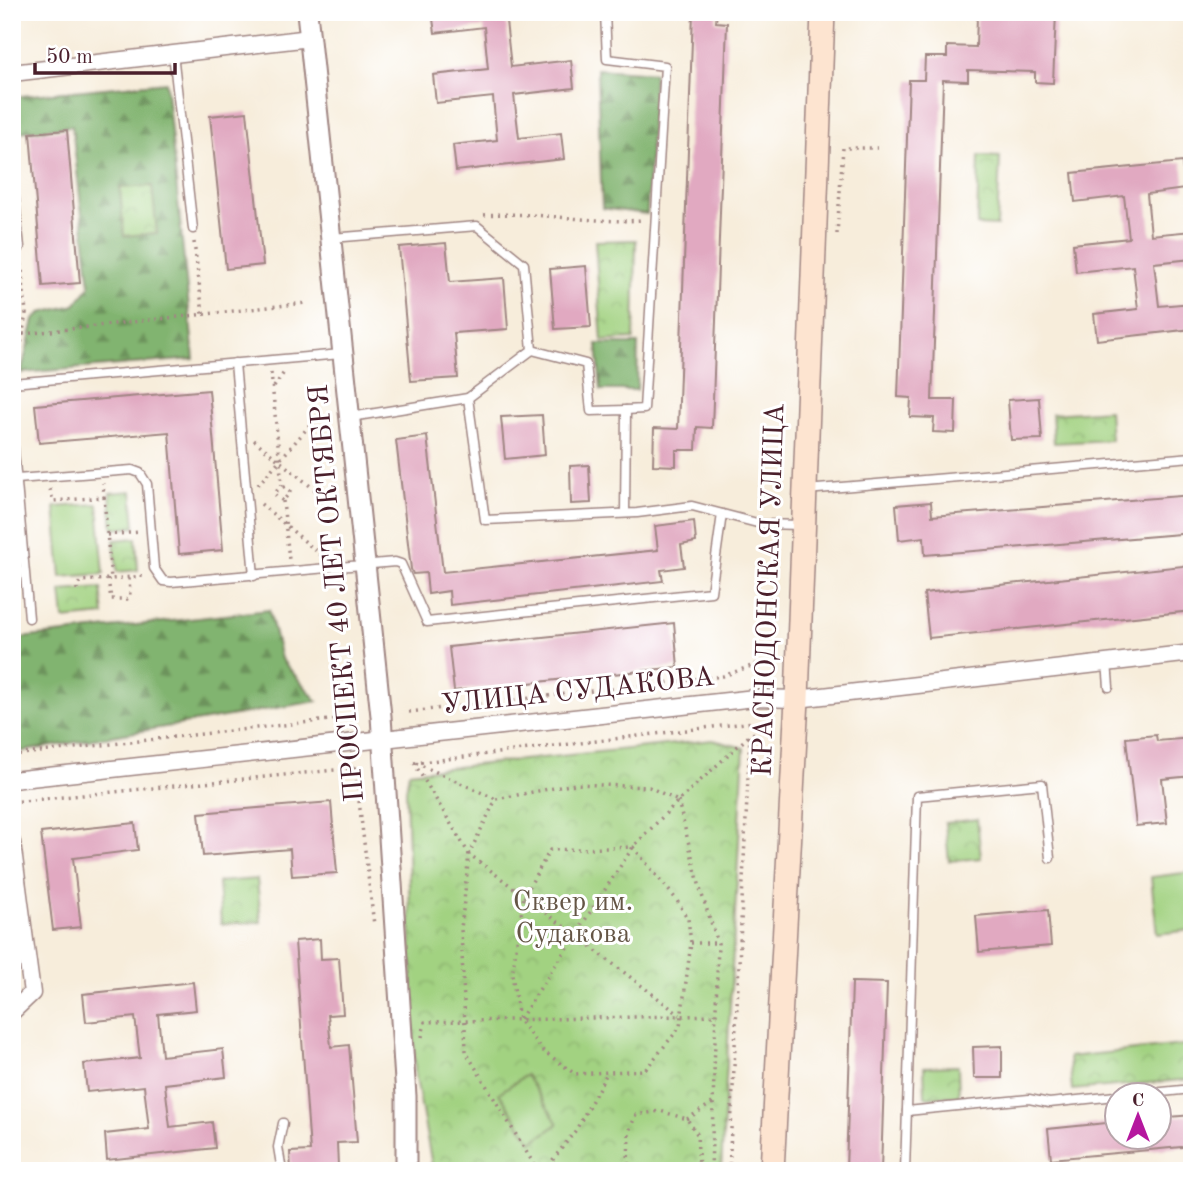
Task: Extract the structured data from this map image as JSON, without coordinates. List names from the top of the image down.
{
  "streets": {
    "main road": ["КРАСНОДОНСКАЯ УЛИЦА"],
    "street": ["ПРОСПЕКТ 40 ЛЕТ ОКТЯБРЯ", "УЛИЦА СУДАКОВА"]
  },
  "crossings": [
    ["КРАСНОДОНСКАЯ УЛИЦА", "УЛИЦА СУДАКОВА"],
    ["ПРОСПЕКТ 40 ЛЕТ ОКТЯБРЯ", "УЛИЦА СУДАКОВА"]
  ],
  "parks": ["Сквер им. Судакова"],
  "scale_bar": "50 m",
  "north": "top"
}
